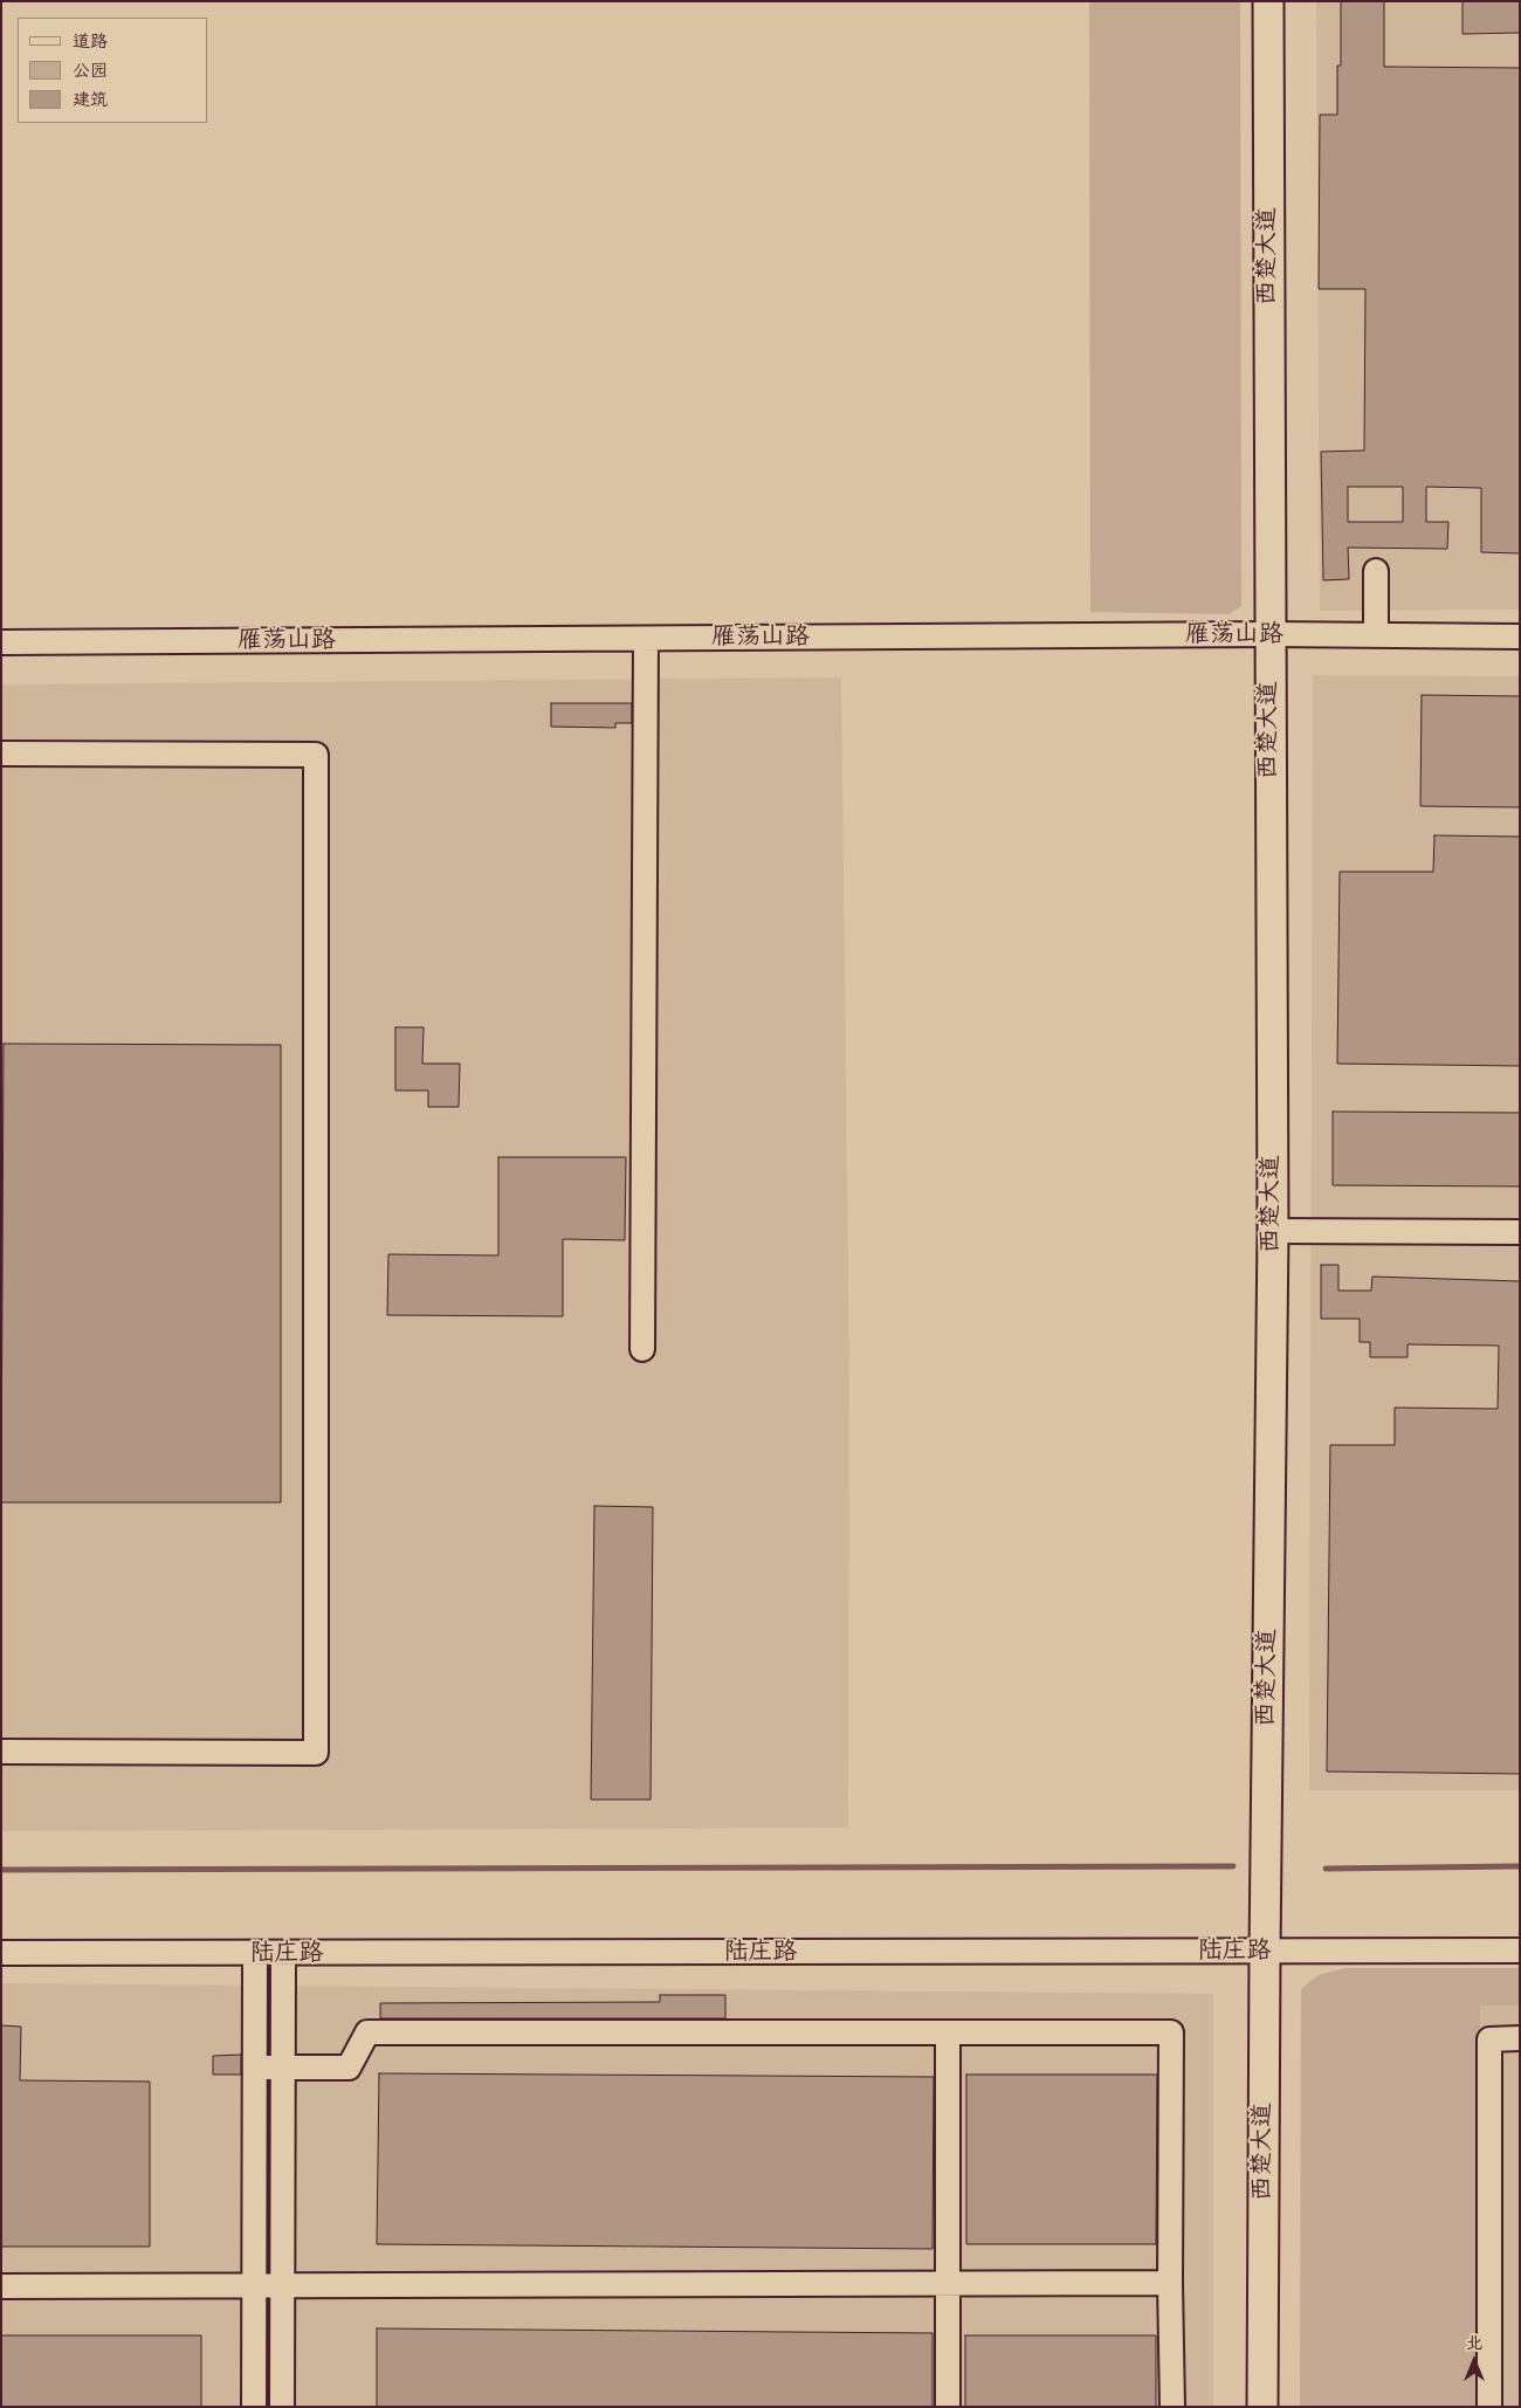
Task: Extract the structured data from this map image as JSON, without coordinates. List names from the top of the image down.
{
  "streets": {
    "main road": ["西楚大道"],
    "street": ["雁荡山路", "陆庄路"]
  },
  "crossings": [
    ["西楚大道", "雁荡山路"],
    ["西楚大道", "陆庄路"]
  ],
  "legend": ["道路", "公园", "建筑"],
  "north": "top"
}
